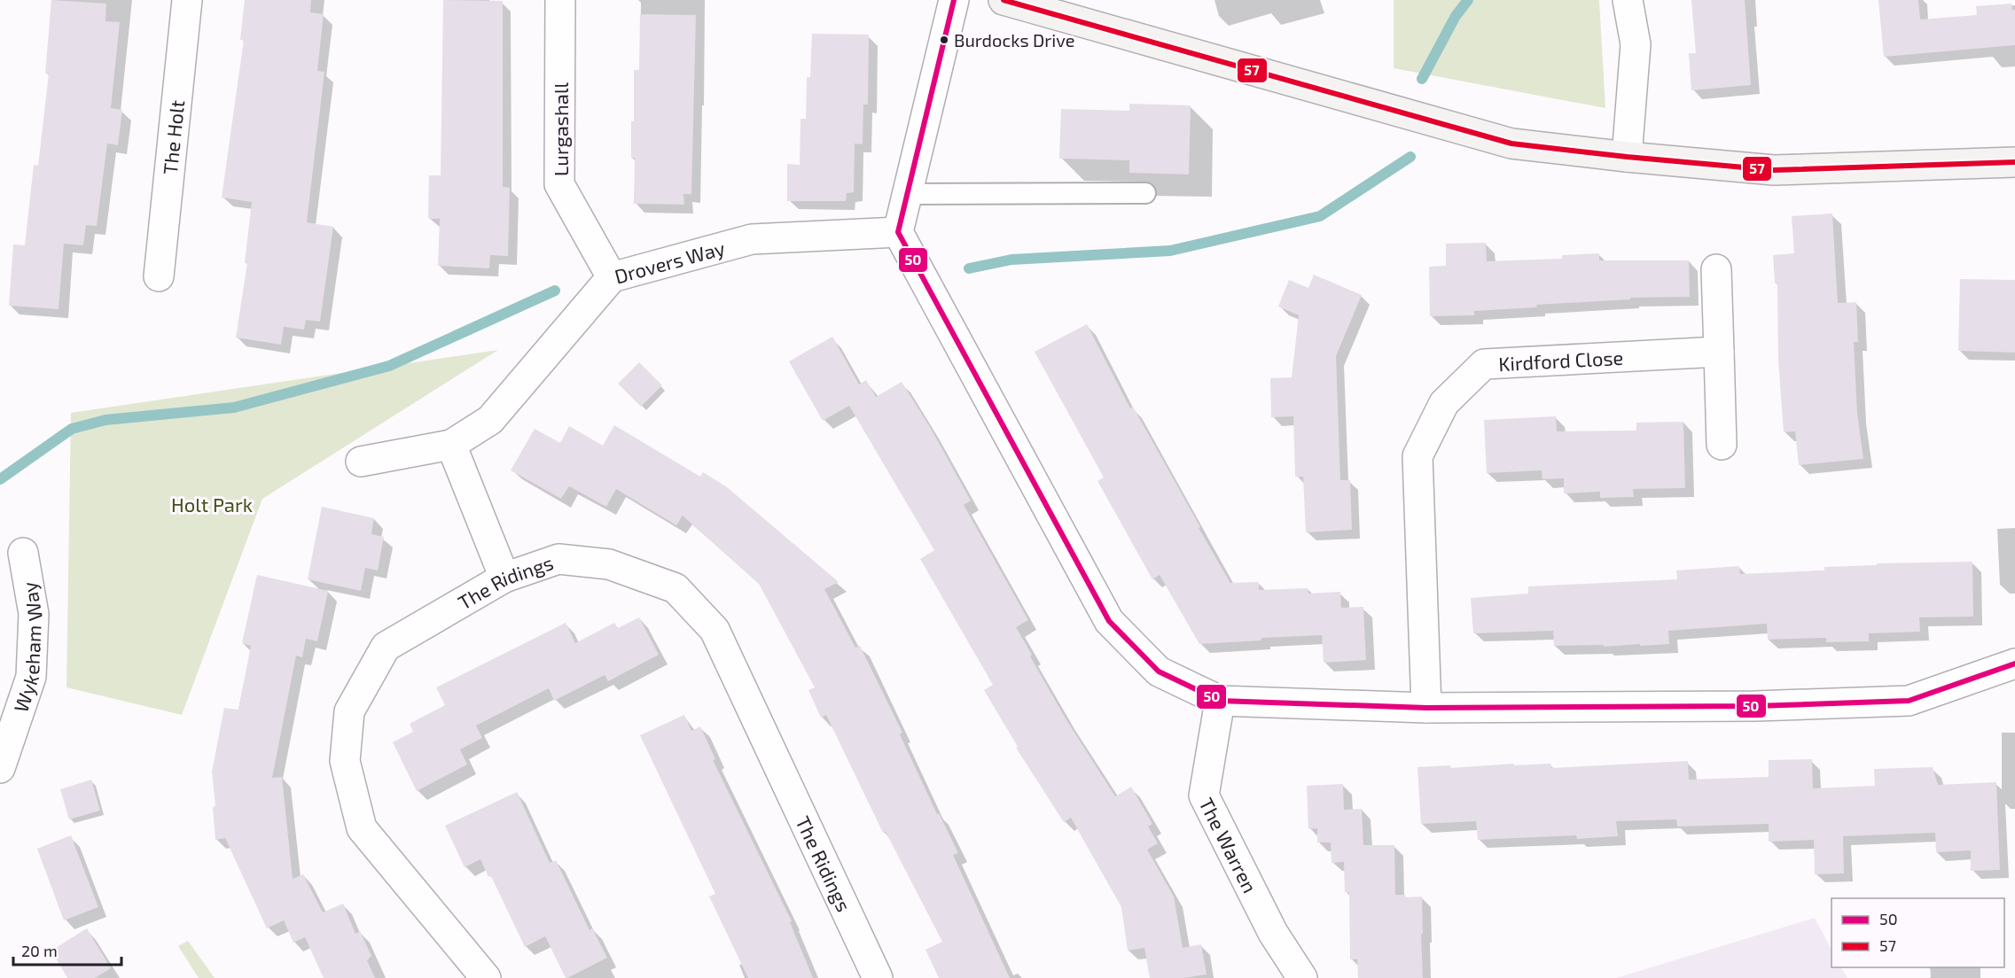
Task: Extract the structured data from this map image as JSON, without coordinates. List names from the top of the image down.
{
  "streets": {
    "street": [
      "Lurgashall",
      "The Holt",
      "Drovers Way",
      "Kirdford Close",
      "The Ridings",
      "Wykeham Way",
      "The Warren"
    ]
  },
  "crossings": [
    ["Lurgashall", "Drovers Way"]
  ],
  "parks": ["Holt Park"],
  "places": ["Burdocks Drive"],
  "lines": ["transit line 50", "transit line 57"],
  "legend": ["50", "57"],
  "scale_bar": "20 m"
}
